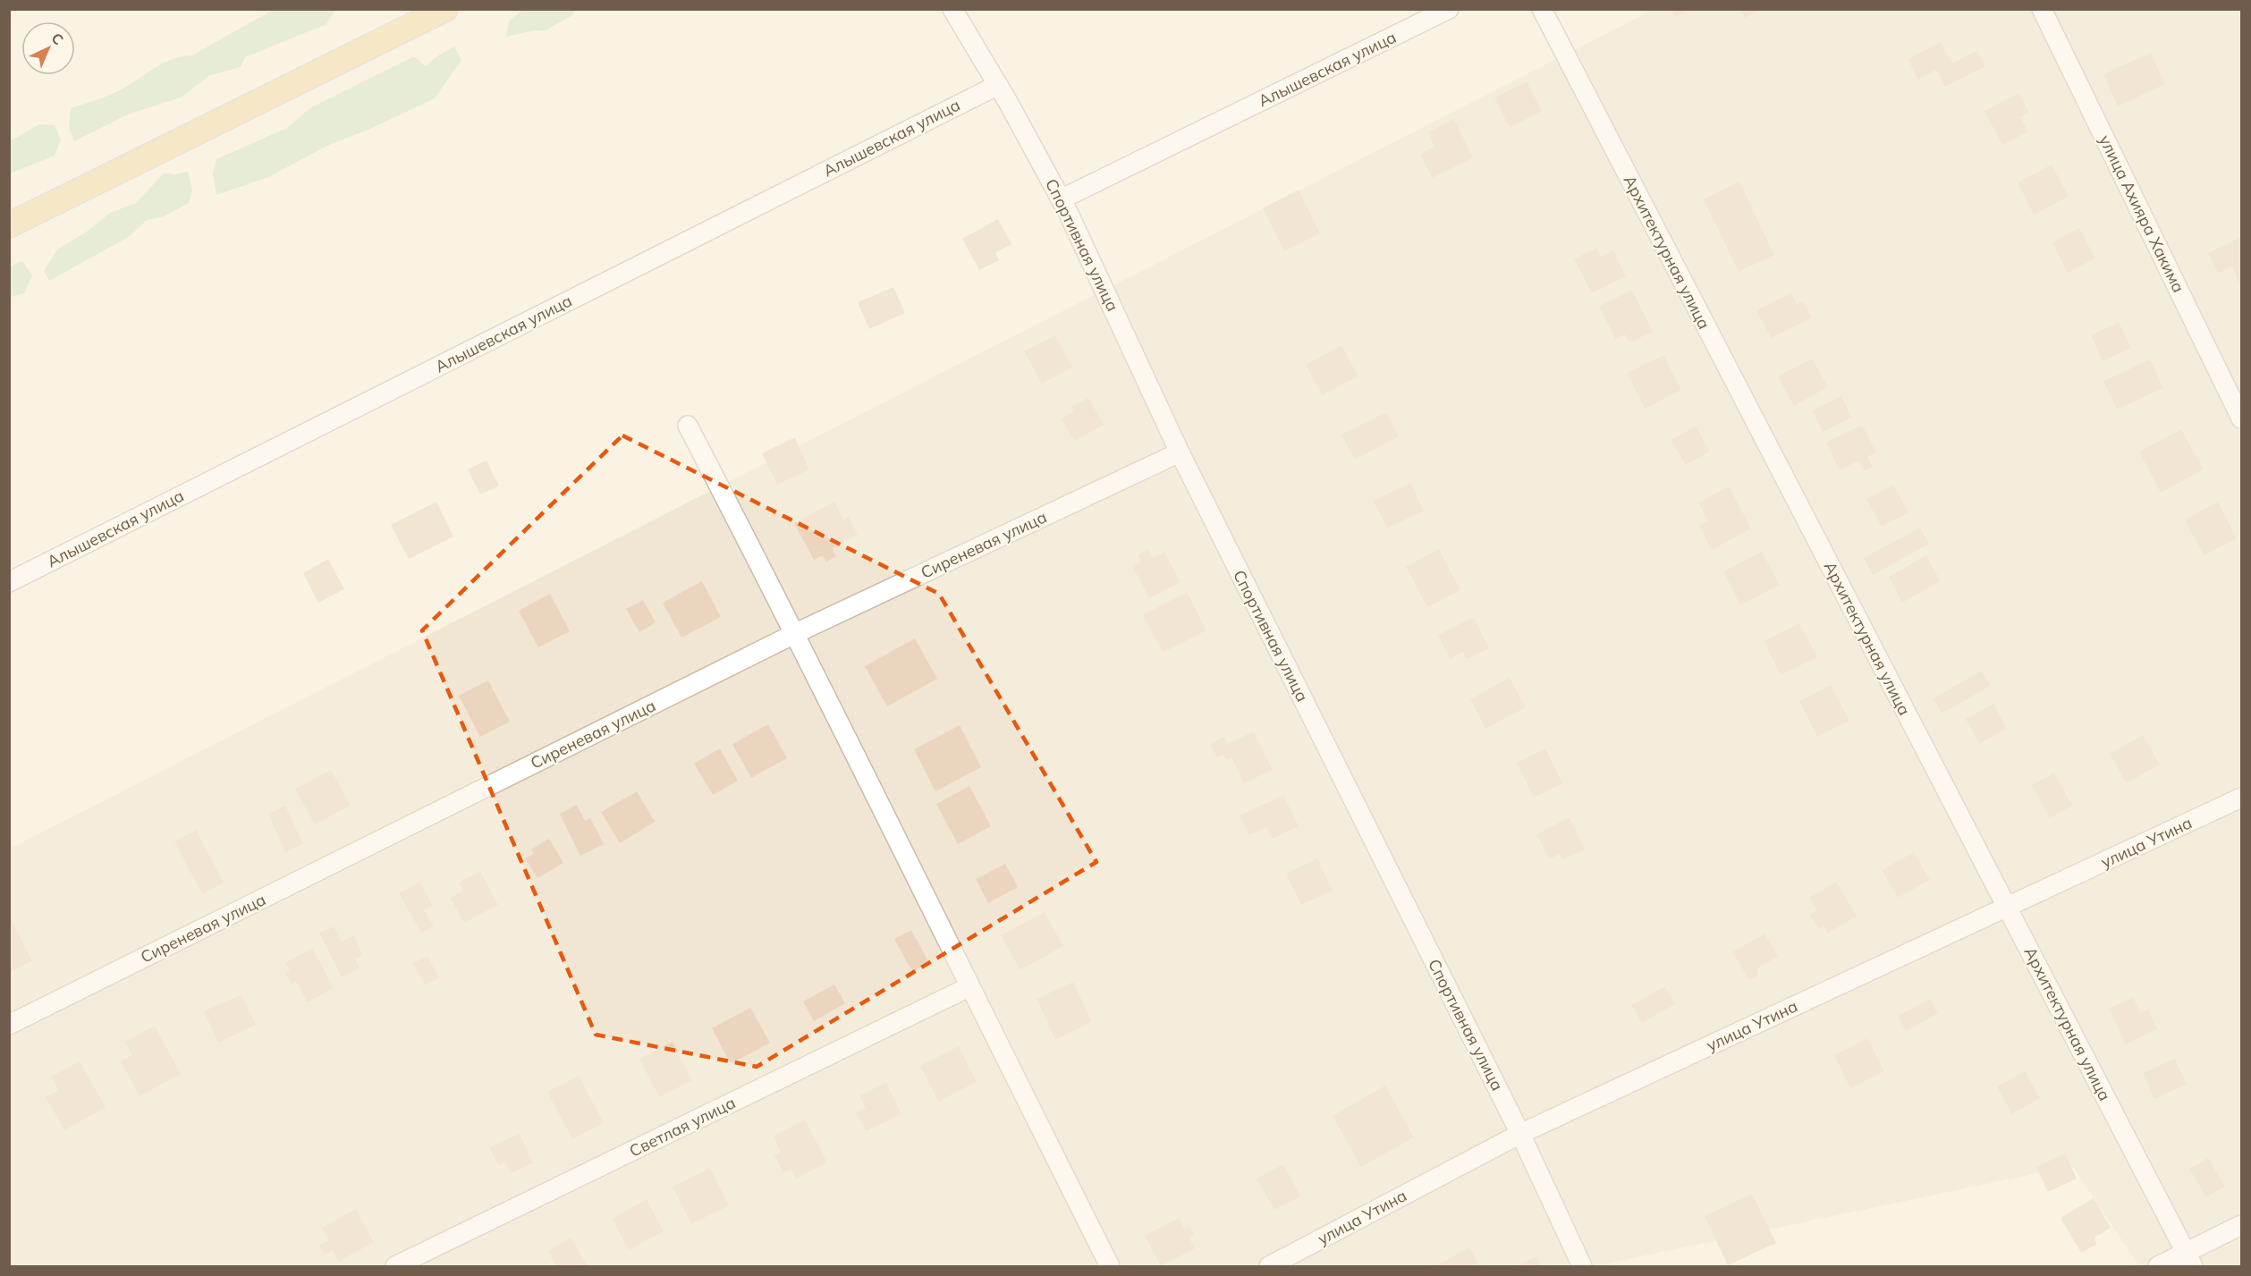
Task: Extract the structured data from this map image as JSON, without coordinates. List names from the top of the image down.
{
  "streets": {
    "street": [
      "Алышевская улица",
      "улица Ахияра Хакима",
      "Спортивная улица",
      "Архитектурная улица",
      "Сиреневая улица",
      "улица Утина",
      "Светлая улица"
    ]
  },
  "crossings": [
    ["Алышевская улица", "Спортивная улица"],
    ["Спортивная улица", "Сиреневая улица"],
    ["Спортивная улица", "улица Утина"],
    ["Архитектурная улица", "улица Утина"]
  ],
  "north": "top right"
}
